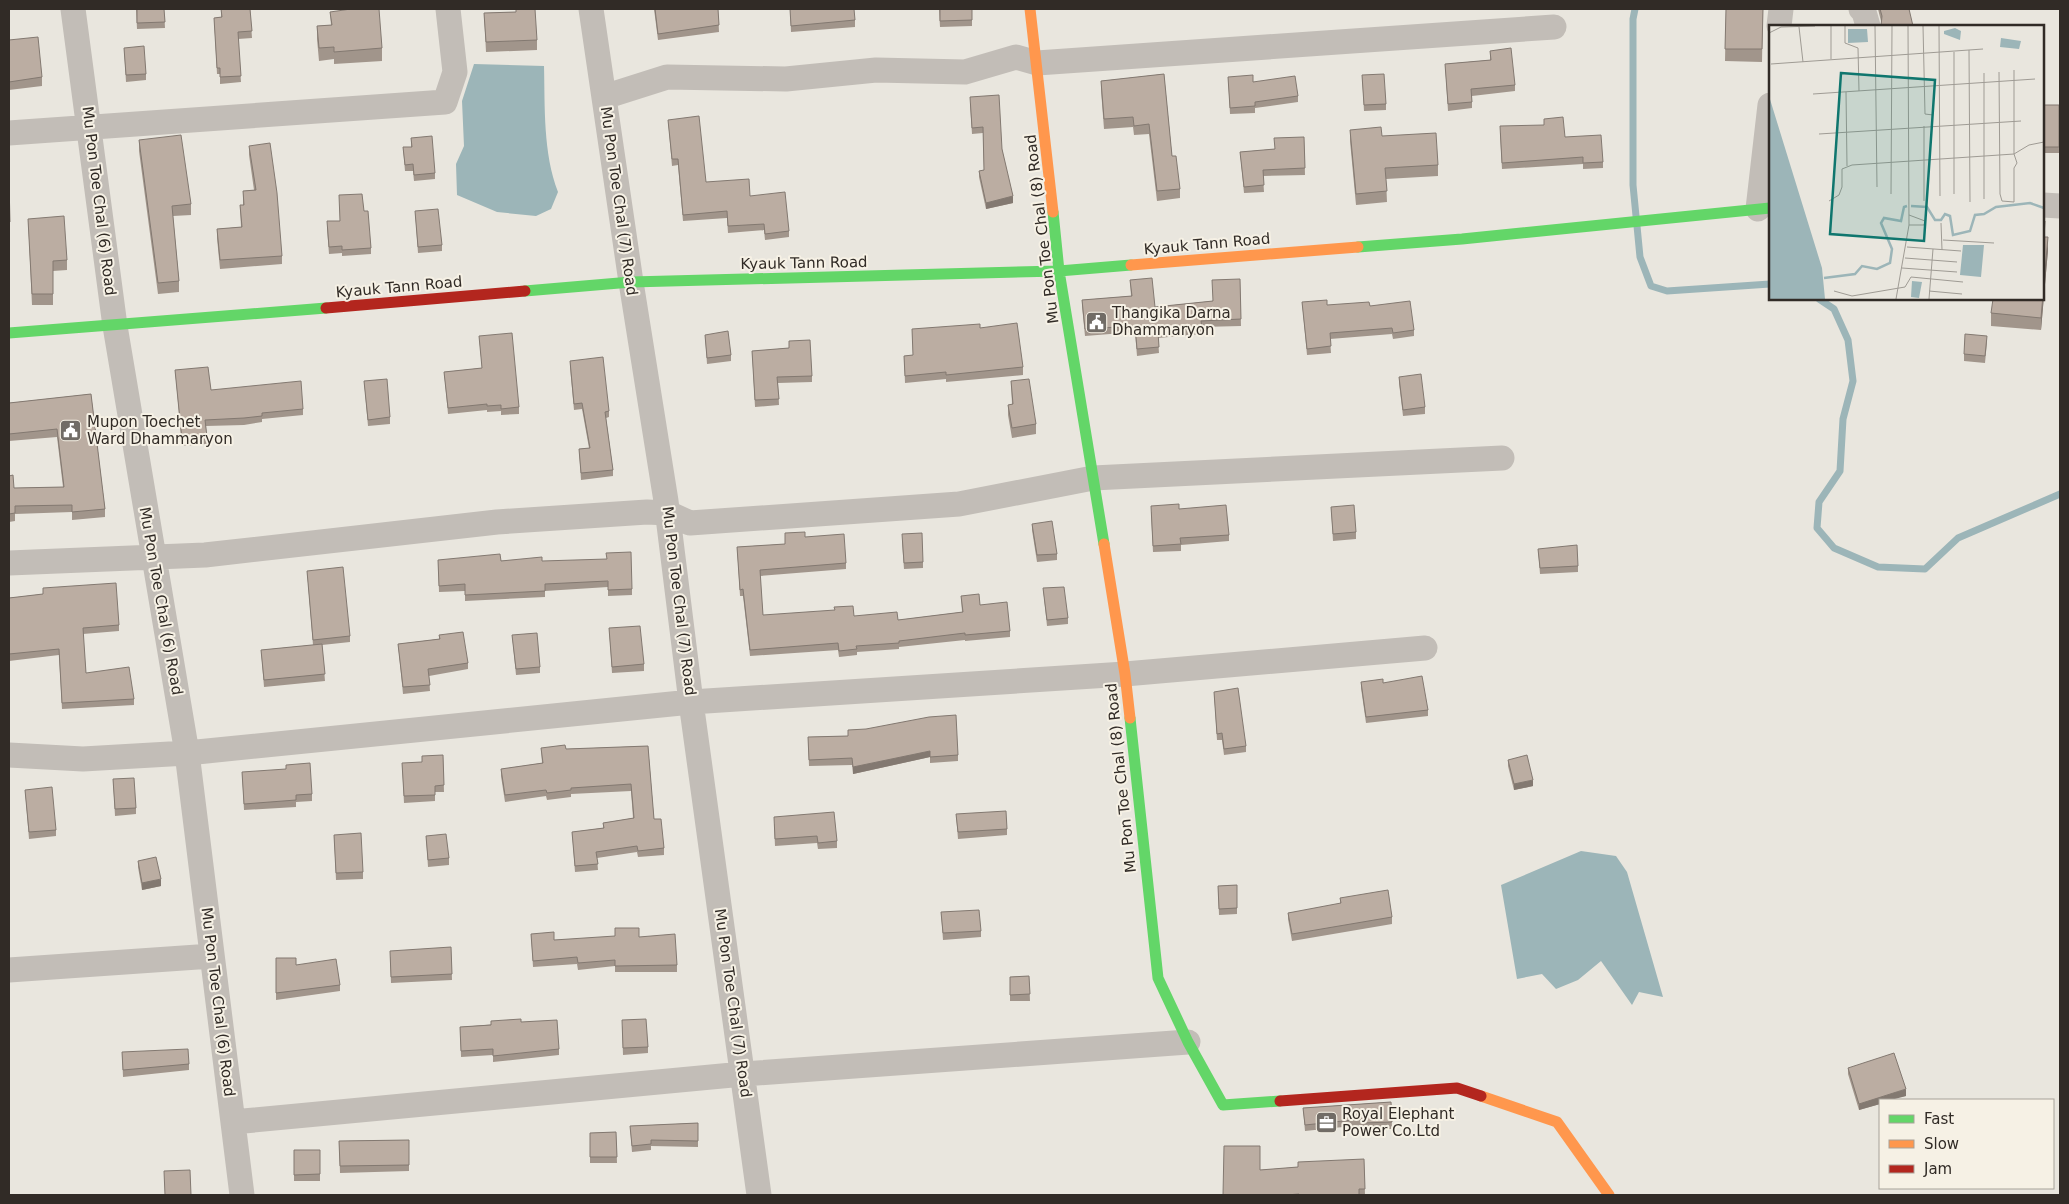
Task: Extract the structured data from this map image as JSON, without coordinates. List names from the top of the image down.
{
  "streets": {
    "street": [
      "Mu Pon Toe Chal (6) Road",
      "Mu Pon Toe Chal (7) Road",
      "Mu Pon Toe Chal (8) Road",
      "Kyauk Tann Road"
    ]
  },
  "crossings": [
    ["Mu Pon Toe Chal (6) Road", "Kyauk Tann Road"],
    ["Mu Pon Toe Chal (7) Road", "Kyauk Tann Road"],
    ["Mu Pon Toe Chal (8) Road", "Kyauk Tann Road"]
  ],
  "places": {
    "public building": ["Thangika Darna Dhammaryon", "Mupon Toechet Ward Dhammaryon"],
    "office": ["Royal Elephant Power Co.Ltd"]
  },
  "legend": ["Fast", "Slow", "Jam"]
}
